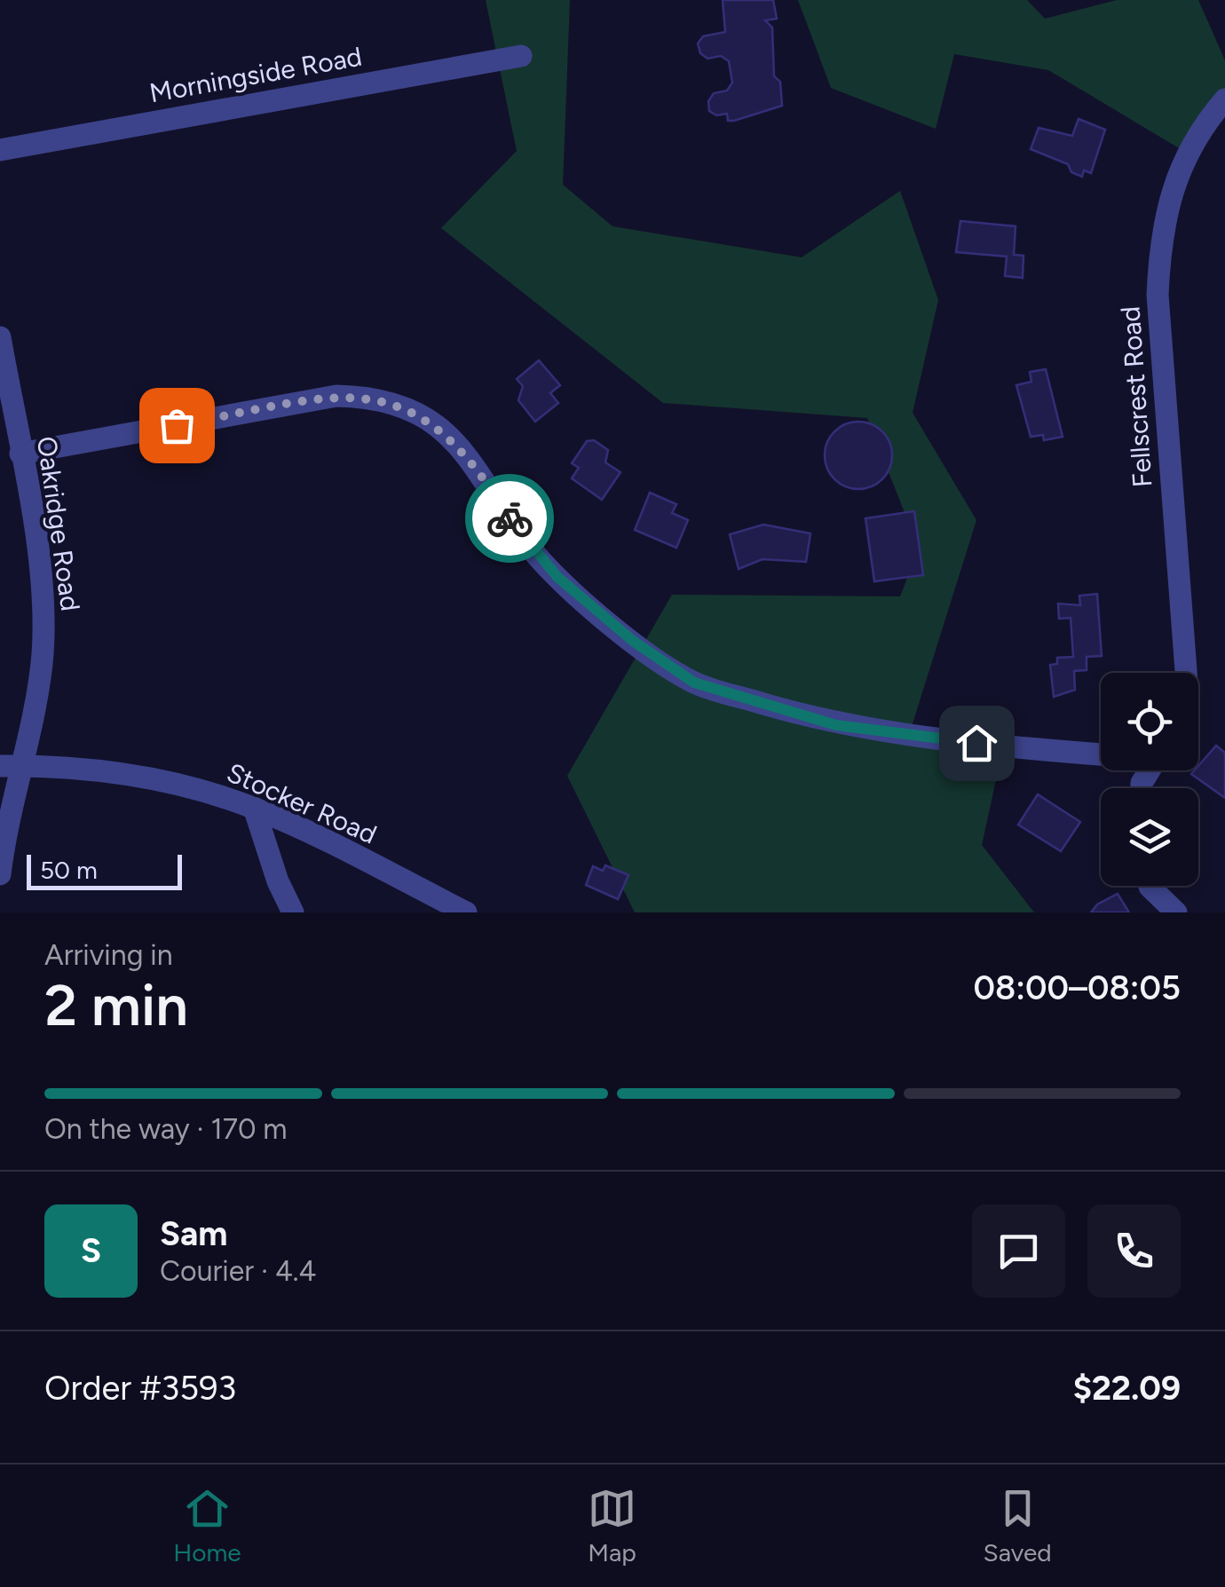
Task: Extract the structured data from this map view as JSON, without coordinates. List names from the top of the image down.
{
  "streets": {
    "street": [
      "Morningside Road",
      "Fellscrest Road",
      "Oakridge Road",
      "Stocker Road"
    ]
  },
  "crossings": [
    ["Oakridge Road", "Stocker Road"]
  ],
  "scale_bar": "50 m",
  "page": {
    "scale": "50 m",
    "heading": ["2 min", "Arriving in", "08:00–08:05"],
    "panel": [
      "Sam",
      "Courier · 4.4",
      "Order #3593",
      "$22.09"
    ],
    "bar": "On the way · 170 m",
    "round": "S",
    "tabs": ["Home", "Map", "Saved"]
  }
}
